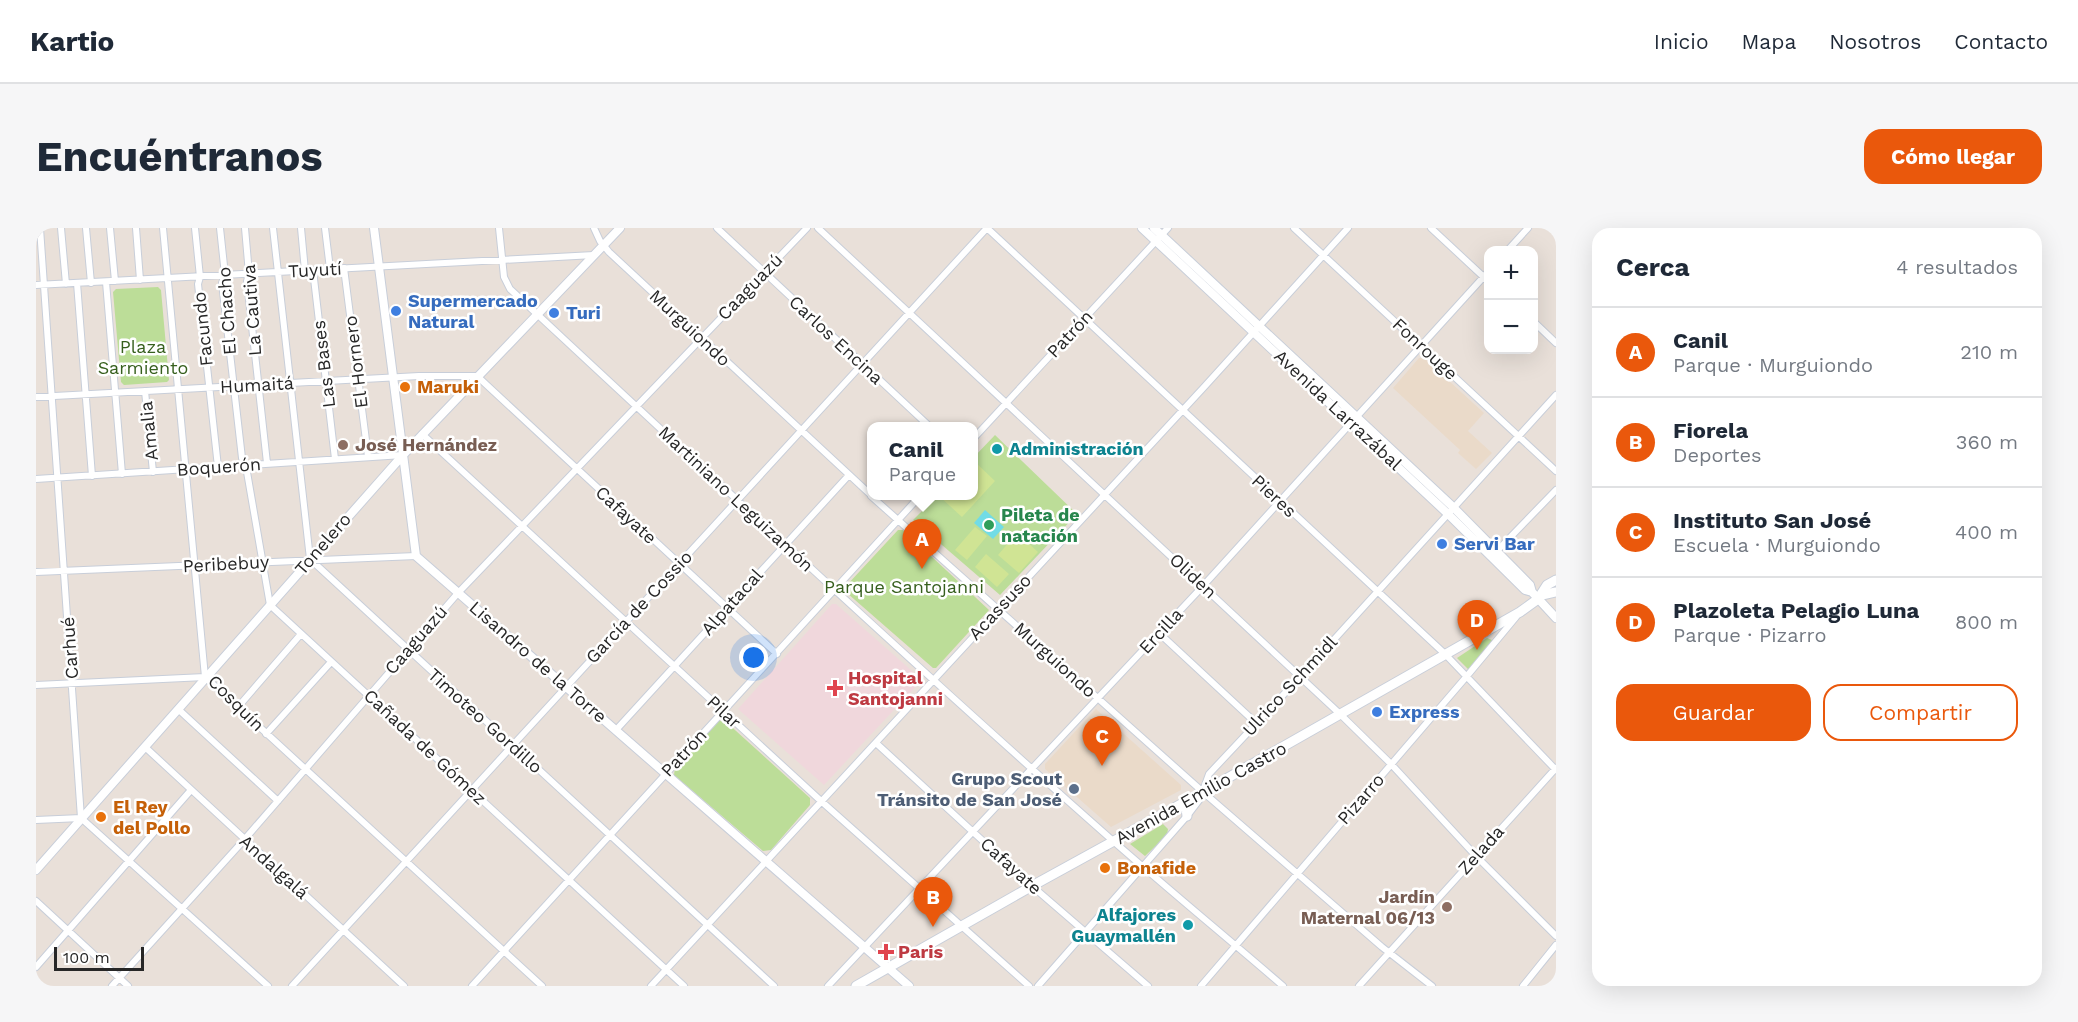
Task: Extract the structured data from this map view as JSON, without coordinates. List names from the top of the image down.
{
  "streets": {
    "main road": ["Avenida Emilio Castro"],
    "street": [
      "Tuyutí",
      "Caaguazú",
      "La Cautiva",
      "El Chacho",
      "Murguiondo",
      "Facundo",
      "Patrón",
      "Carlos Encina",
      "Fonrouge",
      "El Hornero",
      "Las Bases",
      "Humaitá",
      "Avenida Larrazábal",
      "Amalia",
      "Boquerón",
      "Pieres",
      "Martiniano Leguizamón",
      "Cafayate",
      "Tonelero",
      "Peribebuy",
      "Oliden",
      "Alpatacal",
      "García de Cossio",
      "Acassuso",
      "Ercilla",
      "Carhué",
      "Lisandro de la Torre",
      "Ulrico Schmidl",
      "Cosquín",
      "Pilar",
      "Timoteo Gordillo",
      "Cañada de Gómez",
      "Pizarro",
      "Zelada",
      "Andalgalá"
    ]
  },
  "crossings": [
    ["Tuyutí", "La Cautiva"],
    ["Tuyutí", "El Chacho"],
    ["Tuyutí", "Facundo"],
    ["Tuyutí", "El Hornero"],
    ["Tuyutí", "Las Bases"],
    ["Tuyutí", "Martiniano Leguizamón"],
    ["Tuyutí", "Tonelero"],
    ["Tuyutí", "Carhué"],
    ["Tuyutí", "Cosquín"],
    ["Caaguazú", "Murguiondo"],
    ["Caaguazú", "Carlos Encina"],
    ["Caaguazú", "Martiniano Leguizamón"],
    ["Caaguazú", "Cafayate"],
    ["Caaguazú", "Lisandro de la Torre"],
    ["Caaguazú", "Cosquín"],
    ["Caaguazú", "Pilar"],
    ["Caaguazú", "Timoteo Gordillo"],
    ["Caaguazú", "Cañada de Gómez"],
    ["Caaguazú", "Andalgalá"],
    ["La Cautiva", "Humaitá"],
    ["La Cautiva", "Boquerón"],
    ["El Chacho", "Humaitá"],
    ["El Chacho", "Boquerón"],
    ["Murguiondo", "Patrón"],
    ["Murguiondo", "Tonelero"],
    ["Murguiondo", "Alpatacal"],
    ["Murguiondo", "García de Cossio"],
    ["Murguiondo", "Acassuso"],
    ["Murguiondo", "Ercilla"],
    ["Murguiondo", "Ulrico Schmidl"],
    ["Murguiondo", "Avenida Emilio Castro"],
    ["Murguiondo", "Pizarro"],
    ["Murguiondo", "Zelada"],
    ["Facundo", "Humaitá"],
    ["Facundo", "Boquerón"],
    ["Patrón", "Avenida Larrazábal"],
    ["Patrón", "Pieres"],
    ["Patrón", "Martiniano Leguizamón"],
    ["Patrón", "Cafayate"],
    ["Patrón", "Oliden"],
    ["Patrón", "Lisandro de la Torre"],
    ["Patrón", "Cosquín"],
    ["Patrón", "Pilar"],
    ["Patrón", "Timoteo Gordillo"],
    ["Patrón", "Cañada de Gómez"],
    ["Carlos Encina", "García de Cossio"],
    ["Fonrouge", "Acassuso"],
    ["Fonrouge", "Ercilla"],
    ["Fonrouge", "Ulrico Schmidl"],
    ["El Hornero", "Humaitá"],
    ["El Hornero", "Boquerón"],
    ["Las Bases", "Humaitá"],
    ["Las Bases", "Boquerón"],
    ["Humaitá", "Amalia"],
    ["Humaitá", "Cafayate"],
    ["Humaitá", "Tonelero"],
    ["Humaitá", "Carhué"],
    ["Humaitá", "Cosquín"],
    ["Avenida Larrazábal", "Acassuso"],
    ["Avenida Larrazábal", "Ercilla"],
    ["Avenida Larrazábal", "Ulrico Schmidl"],
    ["Avenida Larrazábal", "Avenida Emilio Castro"],
    ["Amalia", "Boquerón"],
    ["Boquerón", "Tonelero"],
    ["Boquerón", "Carhué"],
    ["Boquerón", "Cosquín"],
    ["Pieres", "García de Cossio"],
    ["Pieres", "Acassuso"],
    ["Pieres", "Ercilla"],
    ["Pieres", "Ulrico Schmidl"],
    ["Pieres", "Avenida Emilio Castro"],
    ["Pieres", "Pizarro"],
    ["Pieres", "Zelada"],
    ["Martiniano Leguizamón", "Tonelero"],
    ["Martiniano Leguizamón", "Alpatacal"],
    ["Martiniano Leguizamón", "García de Cossio"],
    ["Martiniano Leguizamón", "Acassuso"],
    ["Martiniano Leguizamón", "Ercilla"],
    ["Martiniano Leguizamón", "Ulrico Schmidl"],
    ["Martiniano Leguizamón", "Avenida Emilio Castro"],
    ["Martiniano Leguizamón", "Pizarro"],
    ["Cafayate", "Tonelero"],
    ["Cafayate", "Alpatacal"],
    ["Cafayate", "García de Cossio"],
    ["Cafayate", "Acassuso"],
    ["Cafayate", "Ercilla"],
    ["Cafayate", "Ulrico Schmidl"],
    ["Cafayate", "Avenida Emilio Castro"],
    ["Tonelero", "Peribebuy"],
    ["Tonelero", "Carhué"],
    ["Tonelero", "Cosquín"],
    ["Tonelero", "Pilar"],
    ["Tonelero", "Timoteo Gordillo"],
    ["Tonelero", "Cañada de Gómez"],
    ["Tonelero", "Andalgalá"],
    ["Peribebuy", "Carhué"],
    ["Peribebuy", "Lisandro de la Torre"],
    ["Peribebuy", "Cosquín"],
    ["Peribebuy", "Timoteo Gordillo"],
    ["Oliden", "García de Cossio"],
    ["Oliden", "Acassuso"],
    ["Oliden", "Ercilla"],
    ["Oliden", "Ulrico Schmidl"],
    ["Oliden", "Avenida Emilio Castro"],
    ["Oliden", "Pizarro"],
    ["Oliden", "Zelada"],
    ["Alpatacal", "Lisandro de la Torre"],
    ["Alpatacal", "Pilar"],
    ["García de Cossio", "Lisandro de la Torre"],
    ["García de Cossio", "Cosquín"],
    ["García de Cossio", "Pilar"],
    ["García de Cossio", "Timoteo Gordillo"],
    ["García de Cossio", "Cañada de Gómez"],
    ["García de Cossio", "Andalgalá"],
    ["Acassuso", "Lisandro de la Torre"],
    ["Acassuso", "Pilar"],
    ["Acassuso", "Timoteo Gordillo"],
    ["Acassuso", "Cañada de Gómez"],
    ["Ercilla", "Lisandro de la Torre"],
    ["Ercilla", "Pilar"],
    ["Lisandro de la Torre", "Avenida Emilio Castro"],
    ["Ulrico Schmidl", "Avenida Emilio Castro"],
    ["Pilar", "Avenida Emilio Castro"],
    ["Avenida Emilio Castro", "Pizarro"]
  ],
  "parks": ["Plaza Sarmiento", "Parque Santojanni"],
  "places": {
    "other": [
      "Supermercado Natural",
      "Turi",
      "Maruki",
      "José Hernández",
      "Administración",
      "Pileta de natación",
      "Servi Bar",
      "Express",
      "Grupo Scout Tránsito de San José",
      "El Rey del Pollo",
      "Bonafide",
      "Jardín Maternal 06/13",
      "Alfajores Guaymallén"
    ],
    "health": ["Hospital Santojanni", "Paris"]
  },
  "scale_bar": "100 m",
  "page": {
    "header": "Kartio",
    "nav": [
      "Inicio",
      "Mapa",
      "Nosotros",
      "Contacto"
    ],
    "buttons": [
      "Cómo llegar",
      ["Guardar", "Compartir"]
    ],
    "title": "Encuéntranos",
    "heading": ["Cerca", "4 resultados"],
    "map_buttons": ["+", "−"],
    "list": [
      {
        "mark": "A",
        "name": "Canil",
        "note": "Parque · Murguiondo",
        "value": "210 m"
      },
      {
        "mark": "B",
        "name": "Fiorela",
        "note": "Deportes",
        "value": "360 m"
      },
      {
        "mark": "C",
        "name": "Instituto San José",
        "note": "Escuela · Murguiondo",
        "value": "400 m"
      },
      {
        "mark": "D",
        "name": "Plazoleta Pelagio Luna",
        "note": "Parque · Pizarro",
        "value": "800 m"
      }
    ],
    "popup": ["Canil", "Parque"],
    "pins": [
      "A",
      "D",
      "C",
      "B"
    ],
    "scale": "100 m"
  }
}
